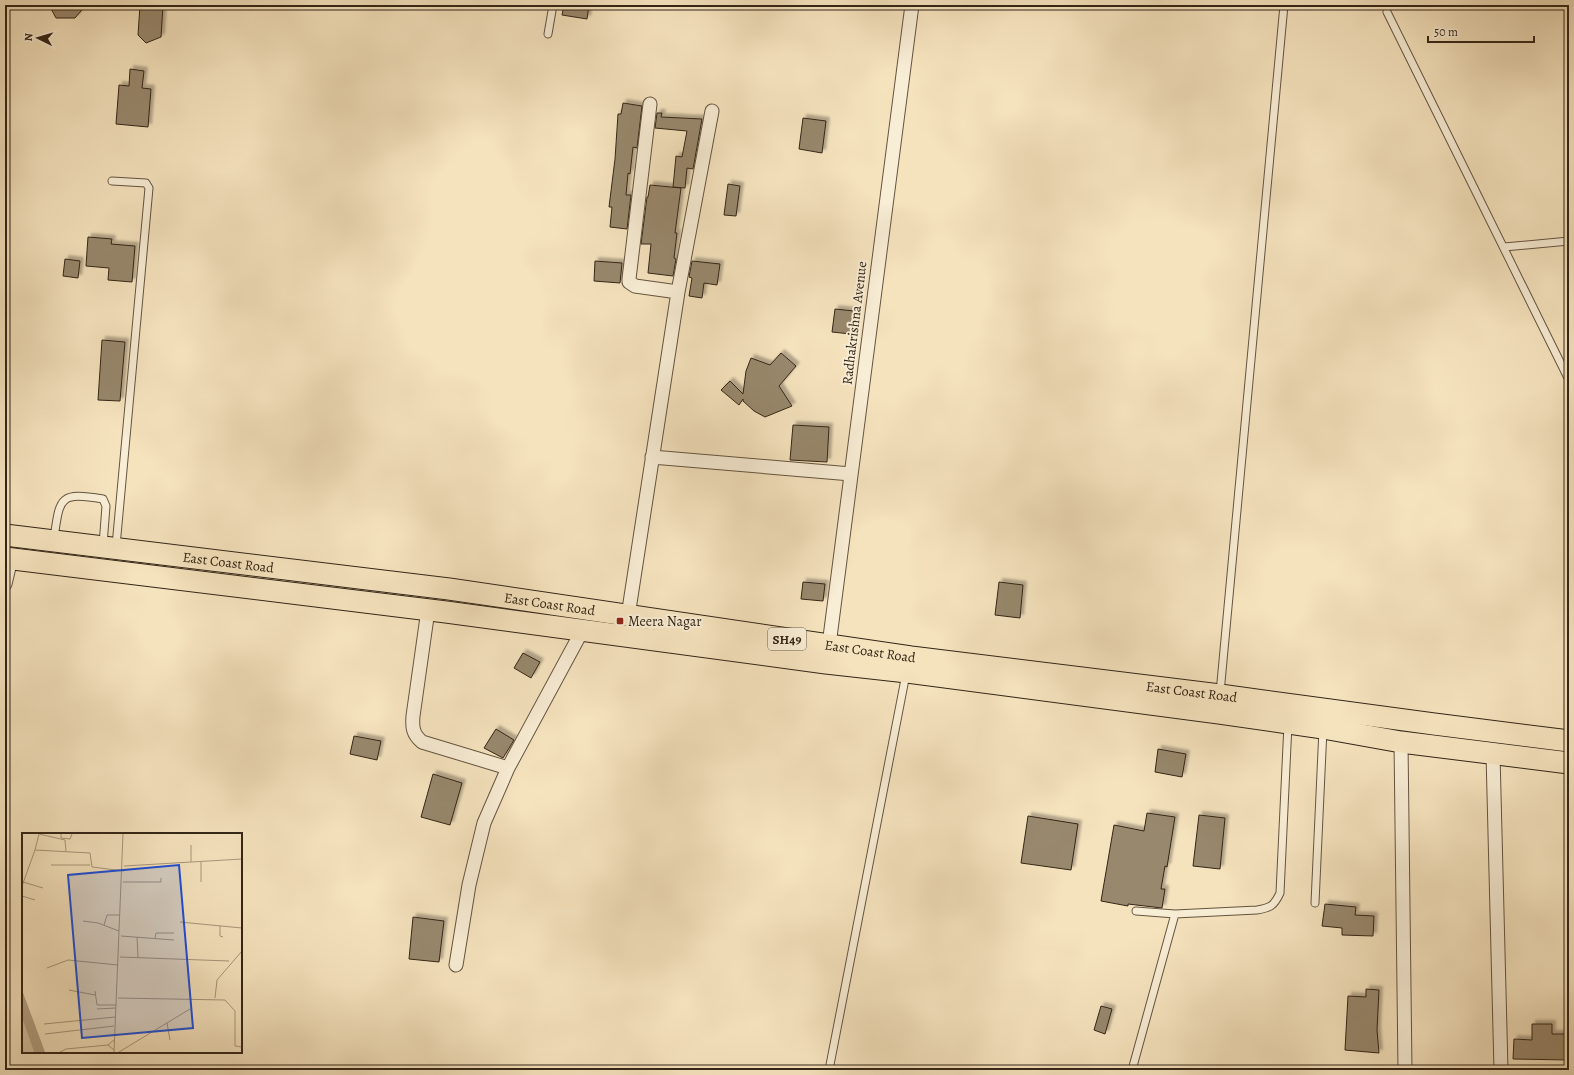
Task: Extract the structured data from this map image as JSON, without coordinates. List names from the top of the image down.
{
  "streets": {
    "main road": ["East Coast Road", "SH49"],
    "street": ["Radhakrishna Avenue"]
  },
  "crossings": [
    ["Radhakrishna Avenue", "East Coast Road"]
  ],
  "places": {
    "transit": ["Meera Nagar"]
  },
  "scale_bar": "50 m",
  "north": "left"
}
